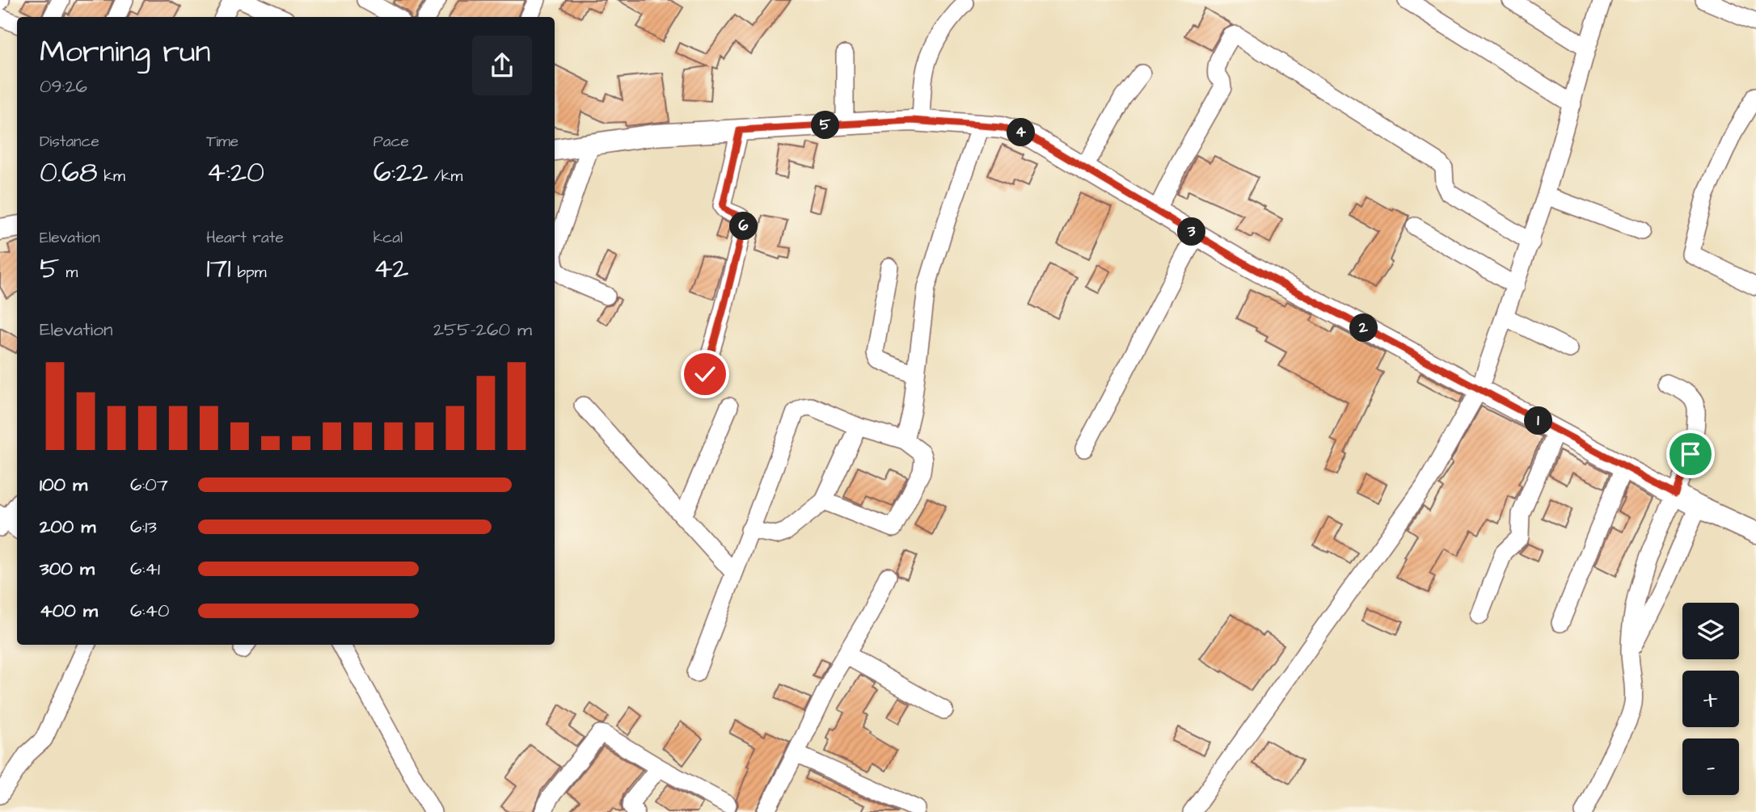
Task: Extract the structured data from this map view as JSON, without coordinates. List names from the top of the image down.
{
  "page": {
    "heading": ["Morning run", "09:26"],
    "pins": [
      "5",
      "4",
      "6",
      "3",
      "2",
      "1"
    ],
    "stats": [
      ["Distance", "0.68 km"],
      ["Time", "4:20"],
      ["Pace", "6:22 /km"],
      ["Elevation", "5 m"],
      ["Heart rate", "171 bpm"],
      ["kcal", "42"]
    ],
    "chart": ["Elevation", "255–260 m"],
    "list": [
      {
        "name": "100 m",
        "note": "6:07"
      },
      {
        "name": "200 m",
        "note": "6:13"
      },
      {
        "name": "300 m",
        "note": "6:41"
      },
      {
        "name": "400 m",
        "note": "6:40"
      }
    ],
    "map_buttons": ["+", "−"]
  }
}
